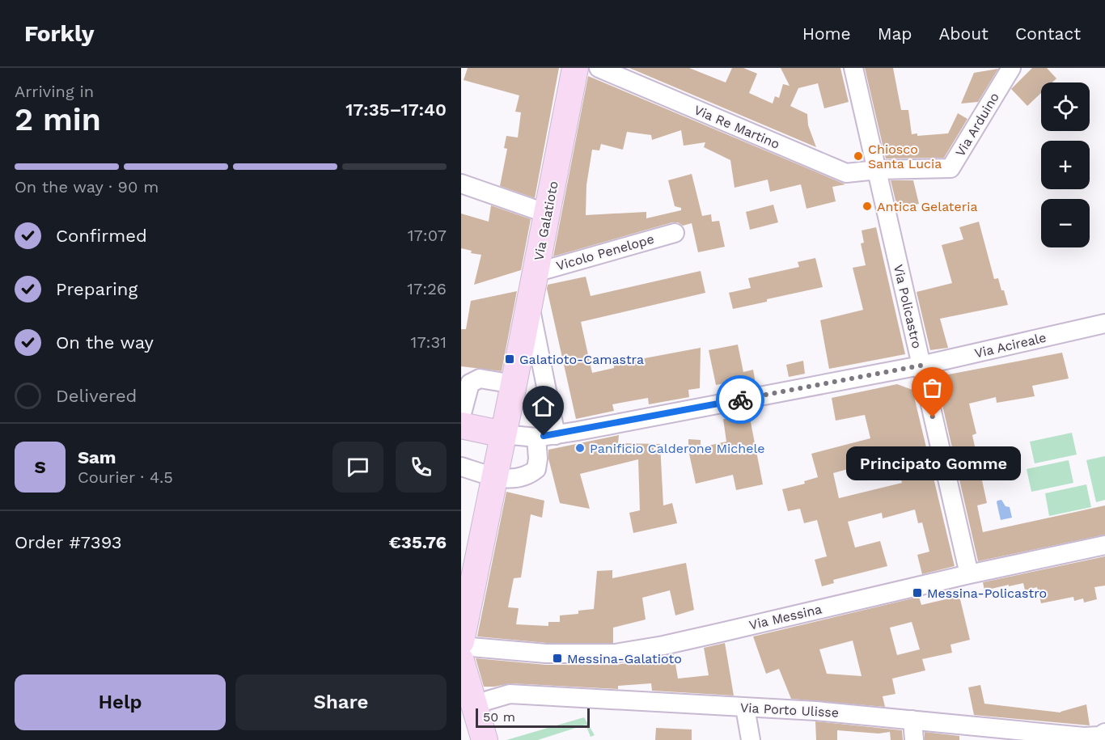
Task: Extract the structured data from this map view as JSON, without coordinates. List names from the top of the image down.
{
  "streets": {
    "main road": ["Via Galatioto"],
    "street": [
      "Via Arduino",
      "Via Re Martino",
      "Vicolo Penelope",
      "Via Policastro",
      "Via Acireale",
      "Via Messina",
      "Via Porto Ulisse"
    ]
  },
  "crossings": [
    ["Via Arduino", "Via Re Martino"],
    ["Via Arduino", "Via Policastro"],
    ["Via Re Martino", "Via Policastro"],
    ["Via Galatioto", "Vicolo Penelope"],
    ["Via Galatioto", "Via Acireale"],
    ["Via Policastro", "Via Acireale"],
    ["Via Policastro", "Via Messina"]
  ],
  "places": {
    "other": [
      "Chiosco Santa Lucia",
      "Antica Gelateria",
      "Principato Gomme",
      "Panificio Calderone Michele"
    ],
    "transit": ["Galatioto-Camastra", "Messina-Policastro", "Messina-Galatioto"]
  },
  "scale_bar": "50 m",
  "page": {
    "header": "Forkly",
    "nav": [
      "Home",
      "Map",
      "About",
      "Contact"
    ],
    "heading": ["2 min", "Arriving in", "17:35–17:40"],
    "panel": [
      "Sam",
      "Courier · 4.5",
      "Order #7393",
      "€35.76"
    ],
    "map_buttons": ["+", "−"],
    "bar": "On the way · 90 m",
    "list": [
      ["Confirmed", "17:07"],
      ["Preparing", "17:26"],
      ["On the way", "17:31"],
      "Delivered"
    ],
    "round": "S",
    "bubble": "Principato Gomme",
    "buttons": ["Help", "Share"],
    "scale": "50 m"
  }
}
